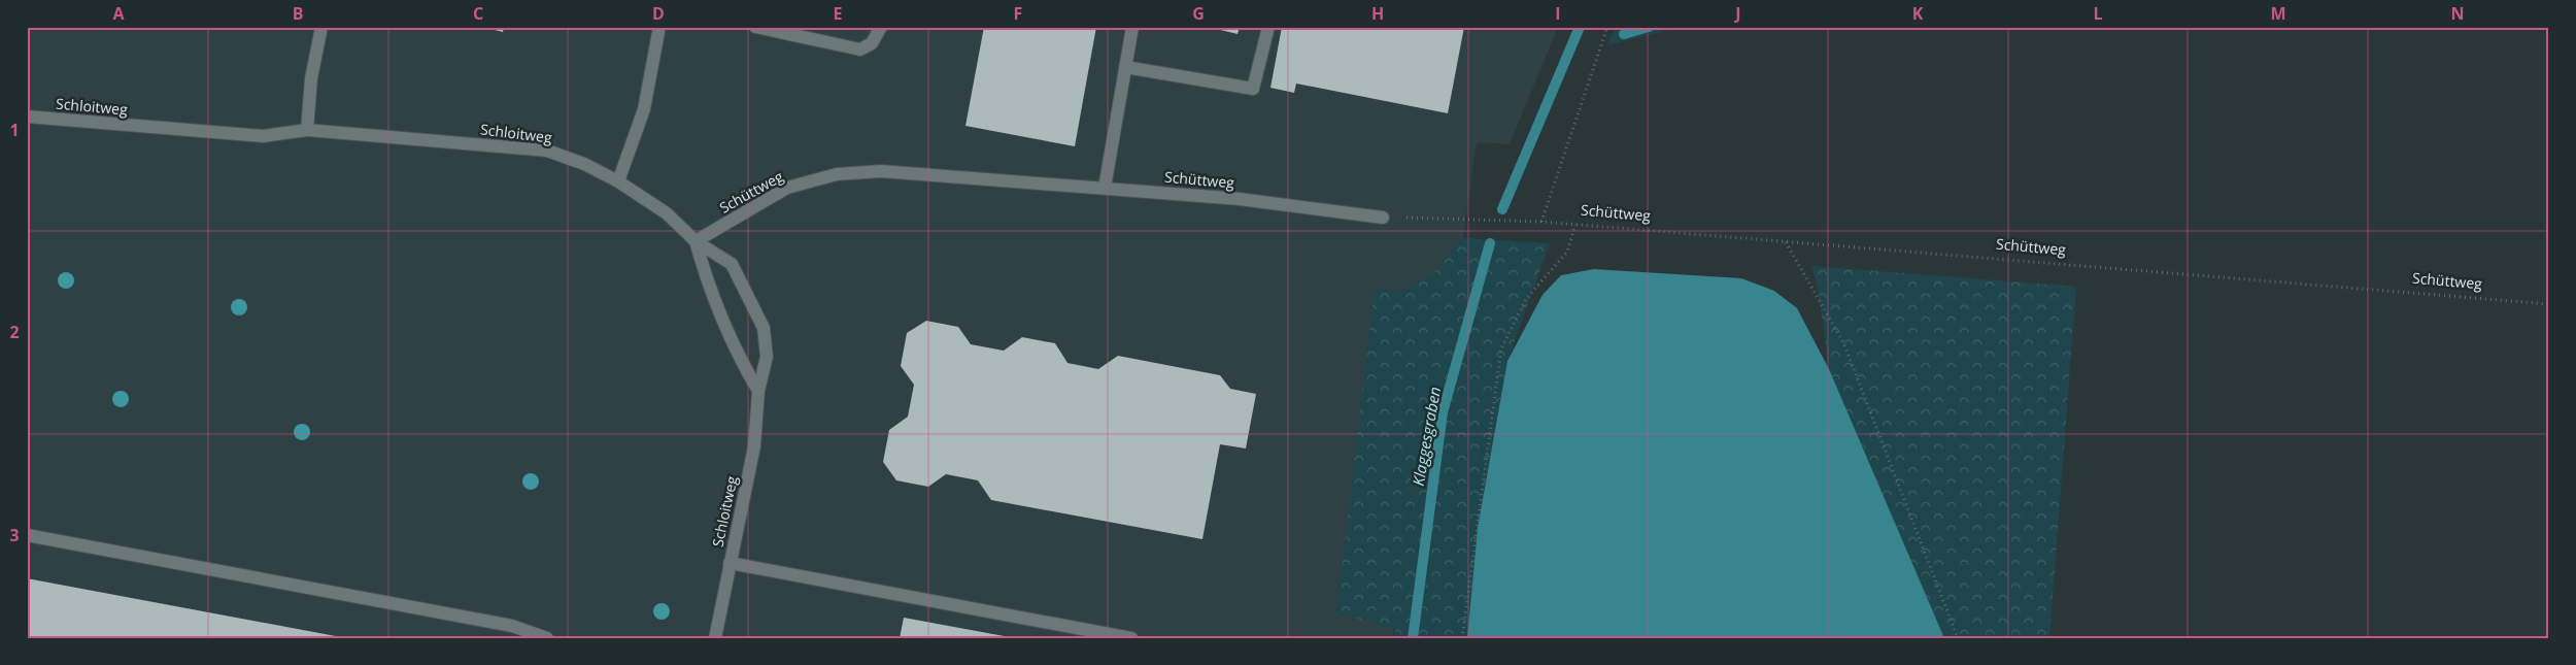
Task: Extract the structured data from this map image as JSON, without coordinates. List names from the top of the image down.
{
  "streets": {
    "street": ["Schloitweg", "Schüttweg"]
  },
  "crossings": [
    ["Schloitweg", "Schüttweg"]
  ],
  "water": ["Klaggesgraben"],
  "grid": {
    "columns": [
      "A",
      "B",
      "C",
      "D",
      "E",
      "F",
      "G",
      "H",
      "I",
      "J",
      "K",
      "L",
      "M",
      "N"
    ],
    "rows": ["1", "2", "3"]
  }
}
